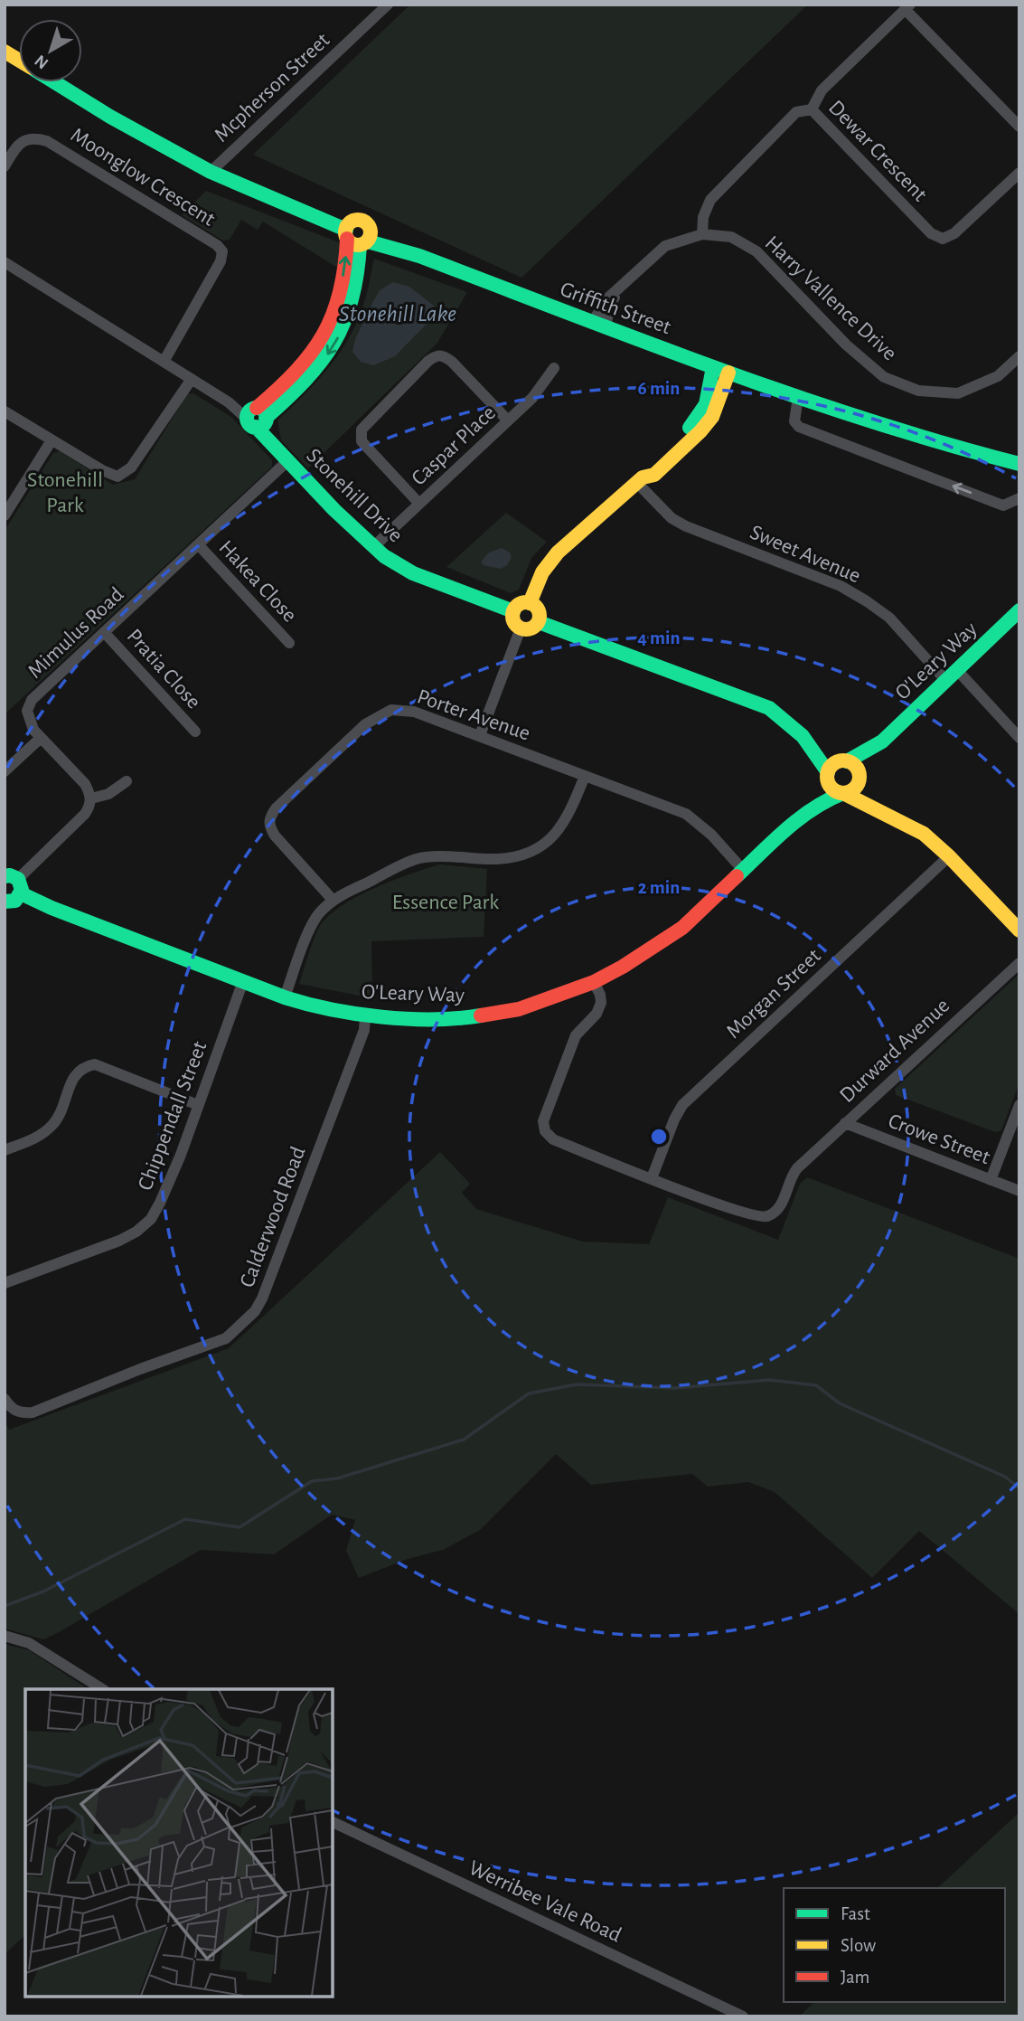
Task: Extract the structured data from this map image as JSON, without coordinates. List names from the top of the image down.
{
  "streets": {
    "street": [
      "Mcpherson Street",
      "Dewar Crescent",
      "Moonglow Crescent",
      "Harry Vallence Drive",
      "Griffith Street",
      "Caspar Place",
      "Stonehill Drive",
      "Sweet Avenue",
      "Hakea Close",
      "Mimulus Road",
      "O'Leary Way",
      "Pratia Close",
      "Porter Avenue",
      "Morgan Street",
      "Durward Avenue",
      "Chippendall Street",
      "Crowe Street",
      "Calderwood Road",
      "Werribee Vale Road"
    ]
  },
  "crossings": [
    ["Mcpherson Street", "Griffith Street"],
    ["Dewar Crescent", "Harry Vallence Drive"],
    ["Harry Vallence Drive", "Griffith Street"],
    ["Caspar Place", "Stonehill Drive"],
    ["Stonehill Drive", "Mimulus Road"],
    ["Sweet Avenue", "O'Leary Way"],
    ["Hakea Close", "Mimulus Road"],
    ["Mimulus Road", "Pratia Close"],
    ["O'Leary Way", "Porter Avenue"],
    ["O'Leary Way", "Chippendall Street"],
    ["O'Leary Way", "Calderwood Road"],
    ["Morgan Street", "Durward Avenue"],
    ["Durward Avenue", "Crowe Street"]
  ],
  "water": ["Stonehill Lake"],
  "parks": ["Stonehill Park", "Essence Park"],
  "legend": ["Fast", "Slow", "Jam"],
  "north": "bottom left",
  "rings": ["6 min", "4 min", "2 min"]
}
